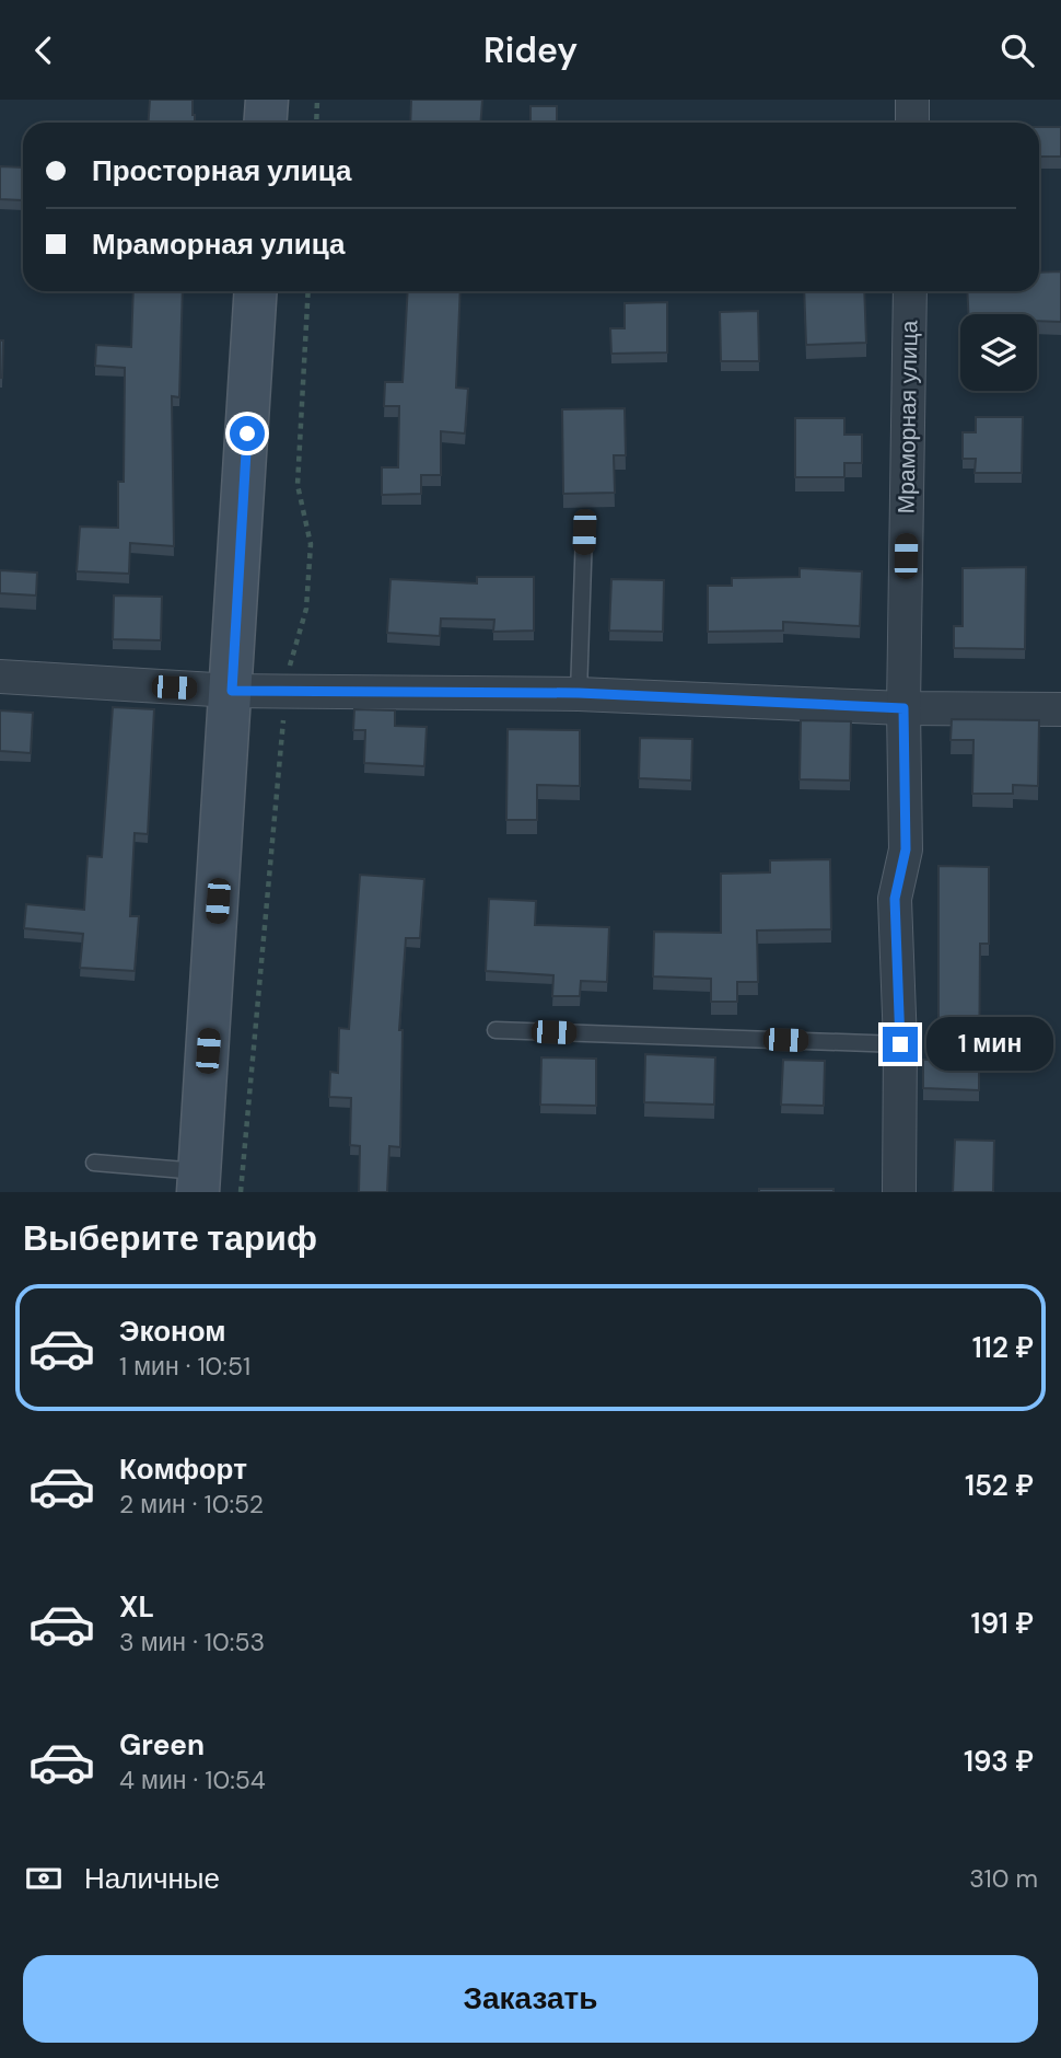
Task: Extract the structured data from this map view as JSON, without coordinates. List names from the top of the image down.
{
  "streets": {
    "street": ["Мраморная улица"]
  },
  "page": {
    "header": "Ridey",
    "banner": ["Просторная улица", "Мраморная улица"],
    "bubble": "1 мин",
    "heading": "Выберите тариф",
    "list": [
      {
        "name": "Эконом",
        "note": "1 мин · 10:51",
        "value": "112 ₽"
      },
      {
        "name": "Комфорт",
        "note": "2 мин · 10:52",
        "value": "152 ₽"
      },
      {
        "name": "XL",
        "note": "3 мин · 10:53",
        "value": "191 ₽"
      },
      {
        "name": "Green",
        "note": "4 мин · 10:54",
        "value": "193 ₽"
      }
    ],
    "pay": ["Наличные", "310 m"],
    "buttons": "Заказать"
  }
}
